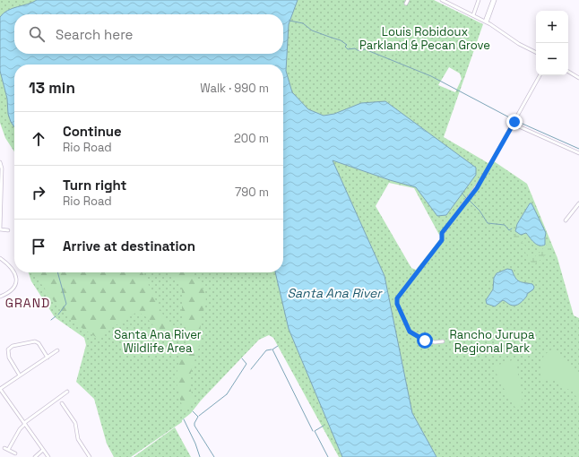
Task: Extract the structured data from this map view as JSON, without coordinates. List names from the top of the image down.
{
  "districts": ["GRAND"],
  "water": ["Santa Ana River"],
  "parks": ["Louis Robidoux Parkland & Pecan Grove", "Santa Ana River Wildlife Area", "Rancho Jurupa Regional Park"],
  "page": {
    "map_buttons": ["+", "−"],
    "search": "Search here",
    "heading": ["13 min", "Walk · 990 m"],
    "list": [
      ["Continue", "Rio Road", "200 m"],
      ["Turn right", "Rio Road", "790 m"],
      "Arrive at destination"
    ]
  }
}
